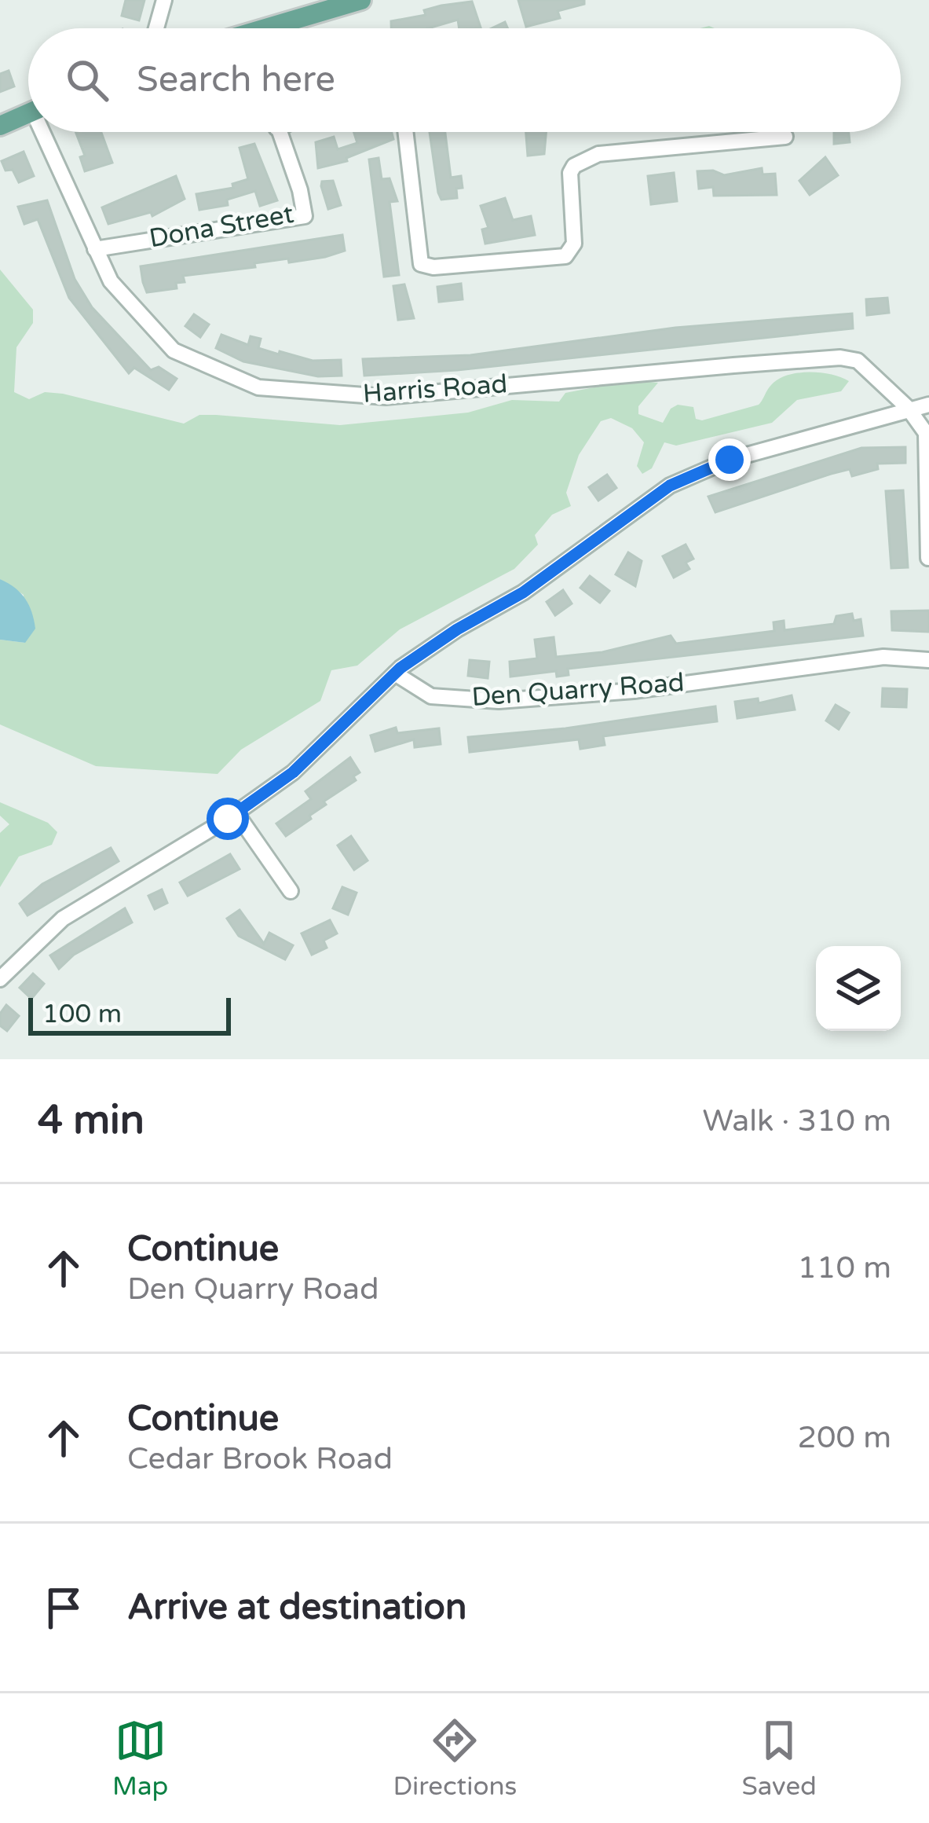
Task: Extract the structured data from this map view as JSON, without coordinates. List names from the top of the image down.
{
  "streets": {
    "street": ["Dona Street", "Harris Road", "Den Quarry Road"]
  },
  "crossings": [
    ["Dona Street", "Harris Road"]
  ],
  "scale_bar": "100 m",
  "page": {
    "search": "Search here",
    "scale": "100 m",
    "heading": ["4 min", "Walk · 310 m"],
    "list": [
      ["Continue", "Den Quarry Road", "110 m"],
      ["Continue", "Cedar Brook Road", "200 m"],
      "Arrive at destination"
    ],
    "nav": ["Map", "Directions", "Saved"]
  }
}
